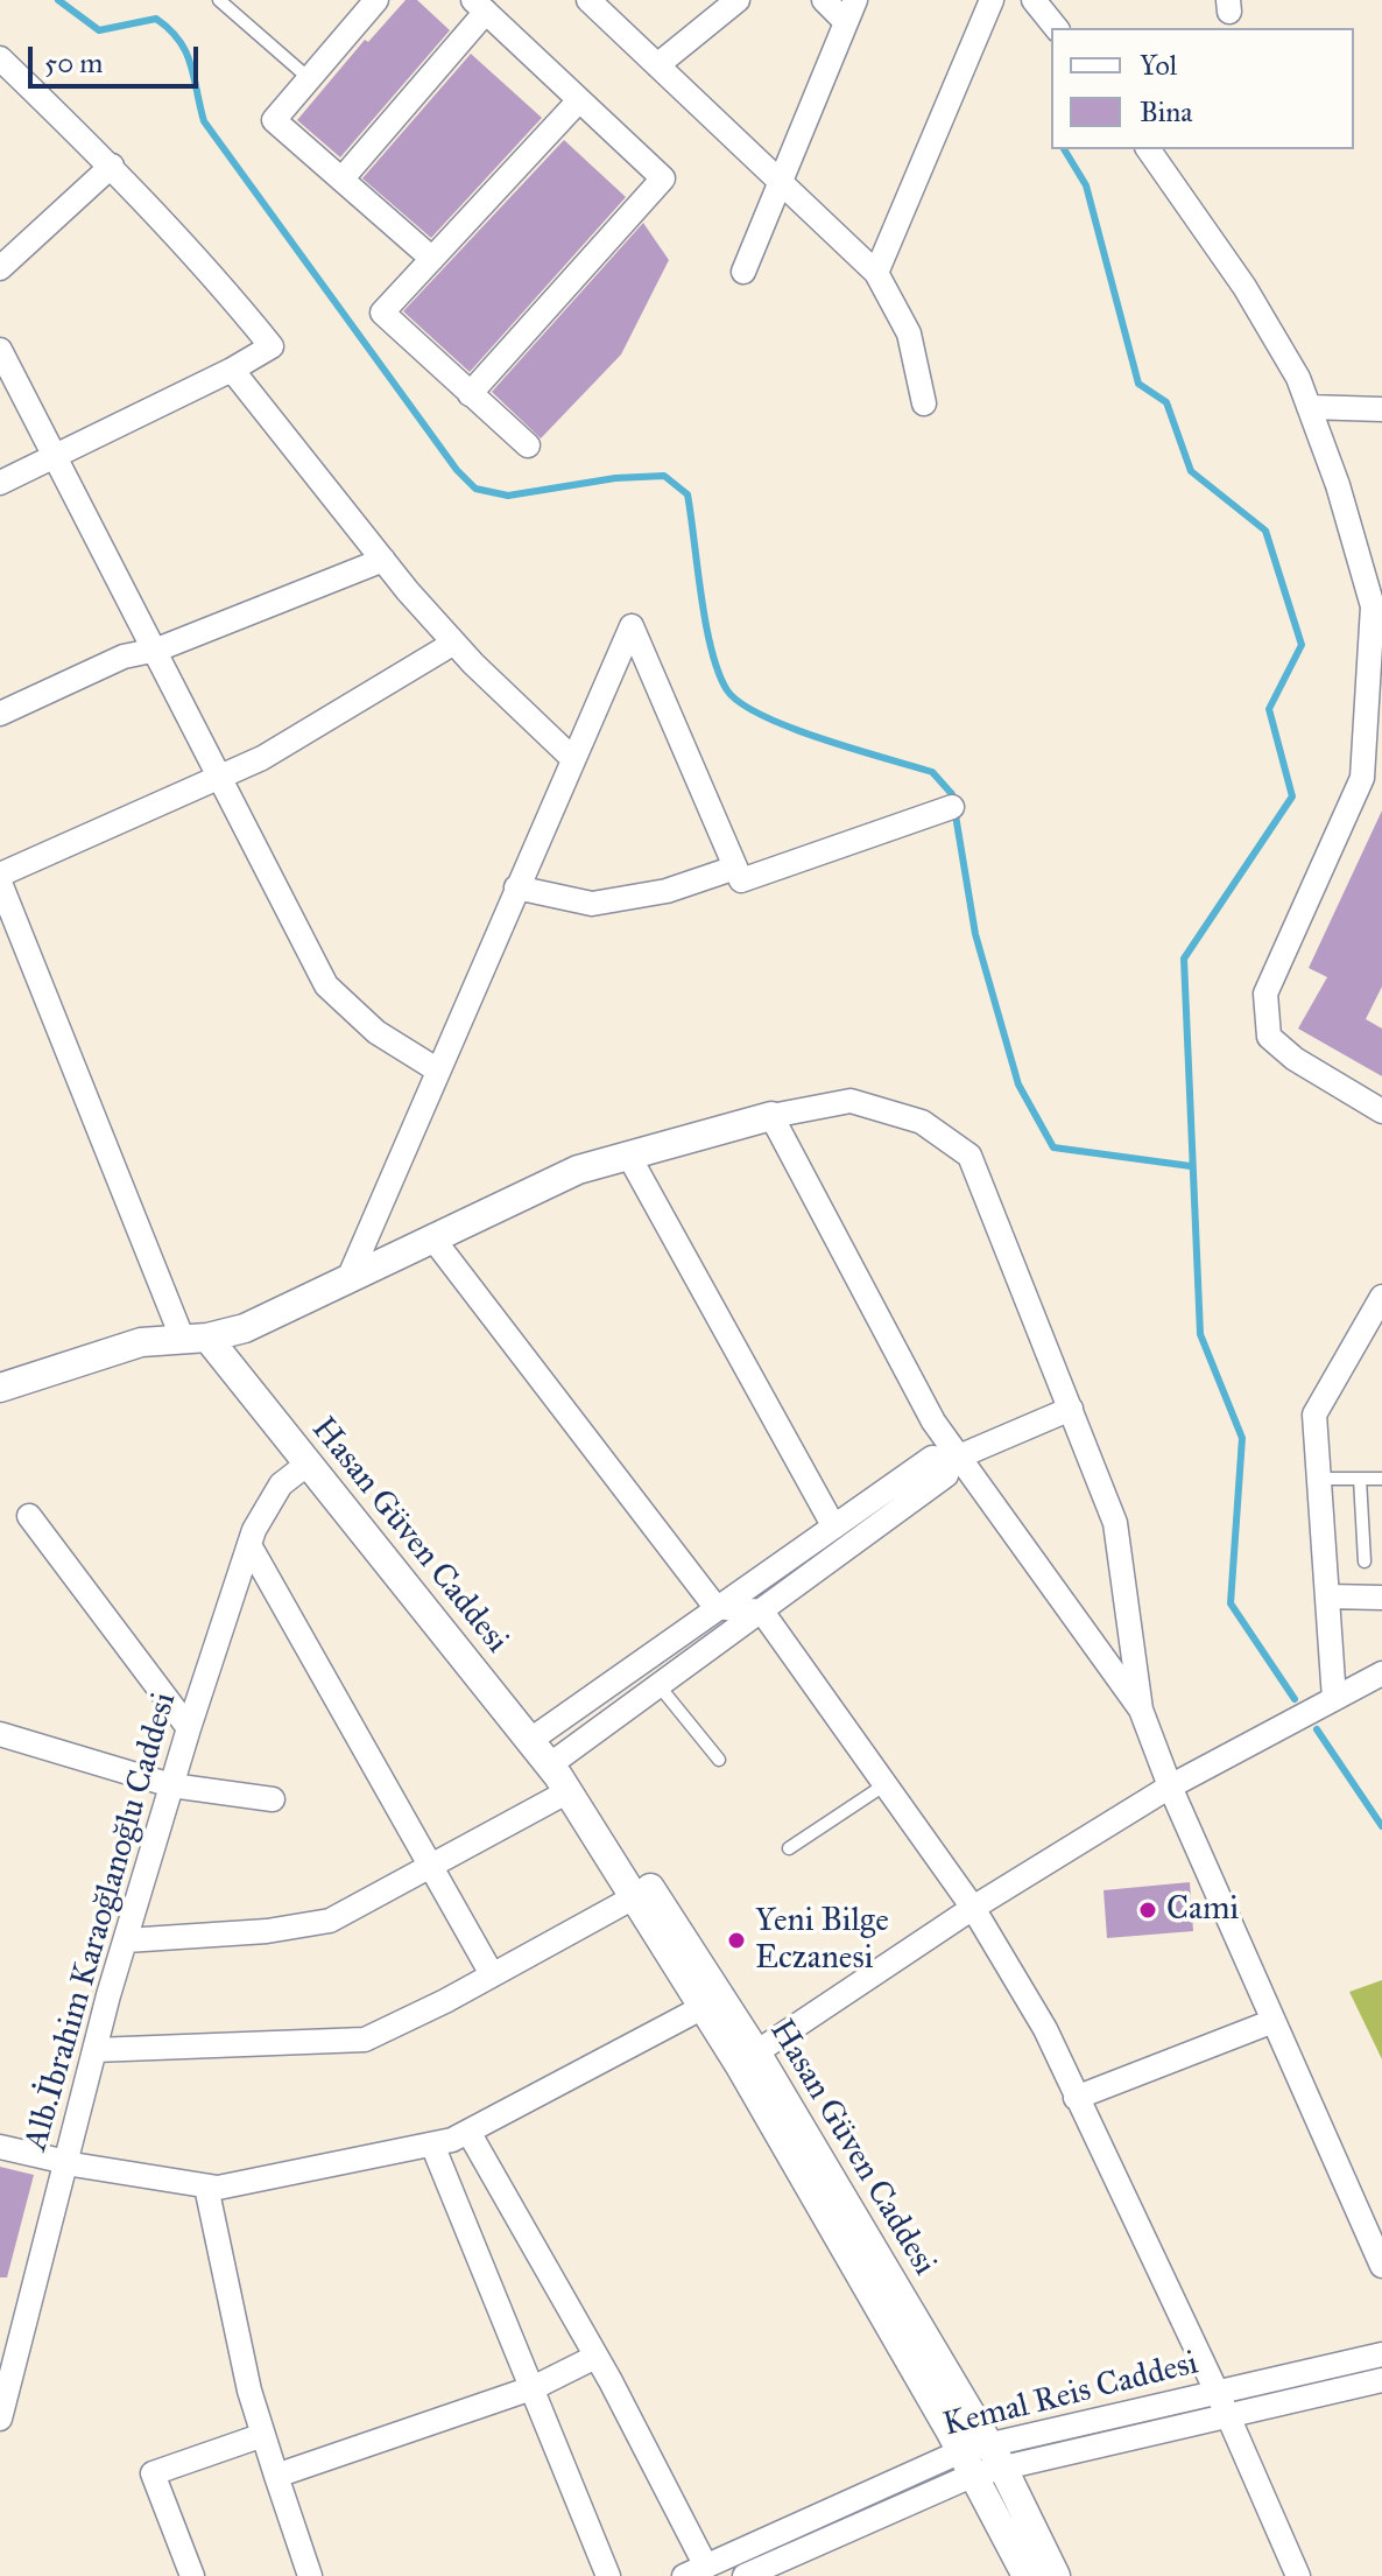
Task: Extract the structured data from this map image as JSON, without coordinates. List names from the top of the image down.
{
  "streets": {
    "street": ["Hasan Güven Caddesi", "Alb.İbrahim Karaoğlanoğlu Caddesi", "Kemal Reis Caddesi"]
  },
  "crossings": [
    ["Hasan Güven Caddesi", "Alb.İbrahim Karaoğlanoğlu Caddesi"],
    ["Hasan Güven Caddesi", "Kemal Reis Caddesi"]
  ],
  "places": ["Cami", "Yeni Bilge Eczanesi"],
  "legend": ["Yol", "Bina"],
  "scale_bar": "50 m"
}
